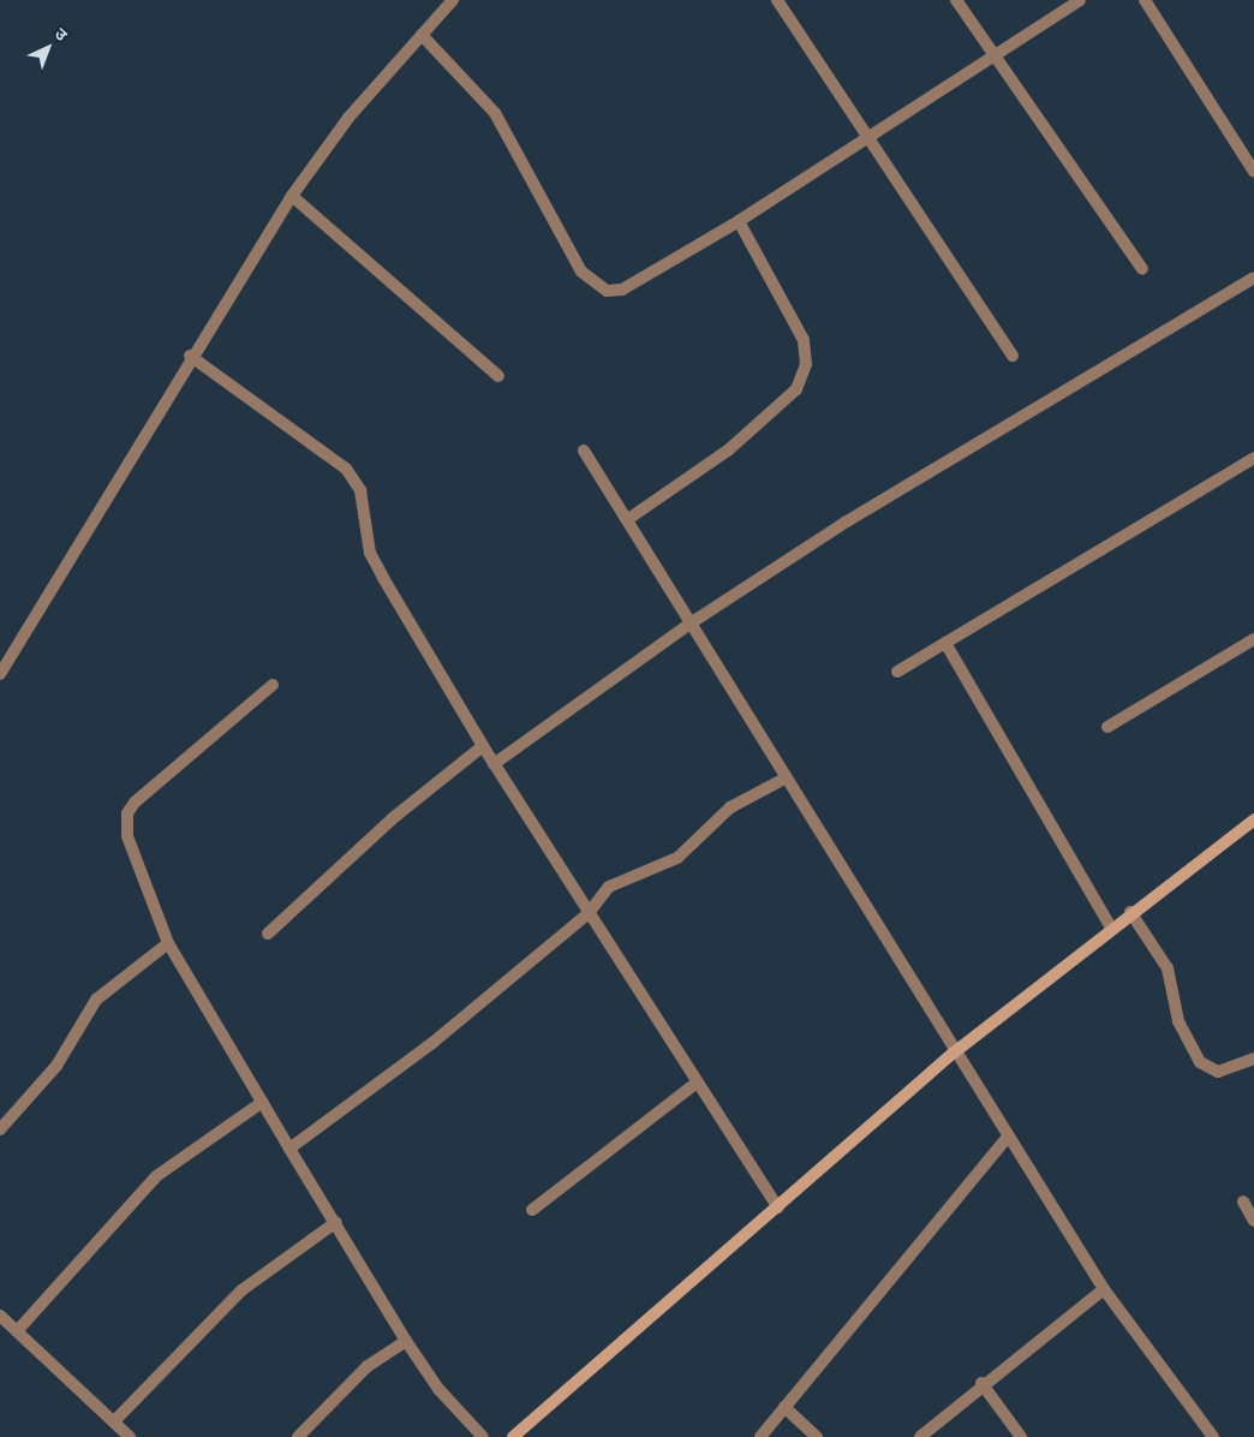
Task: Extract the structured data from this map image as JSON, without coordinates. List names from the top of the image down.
{
  "north": "top right"
}
